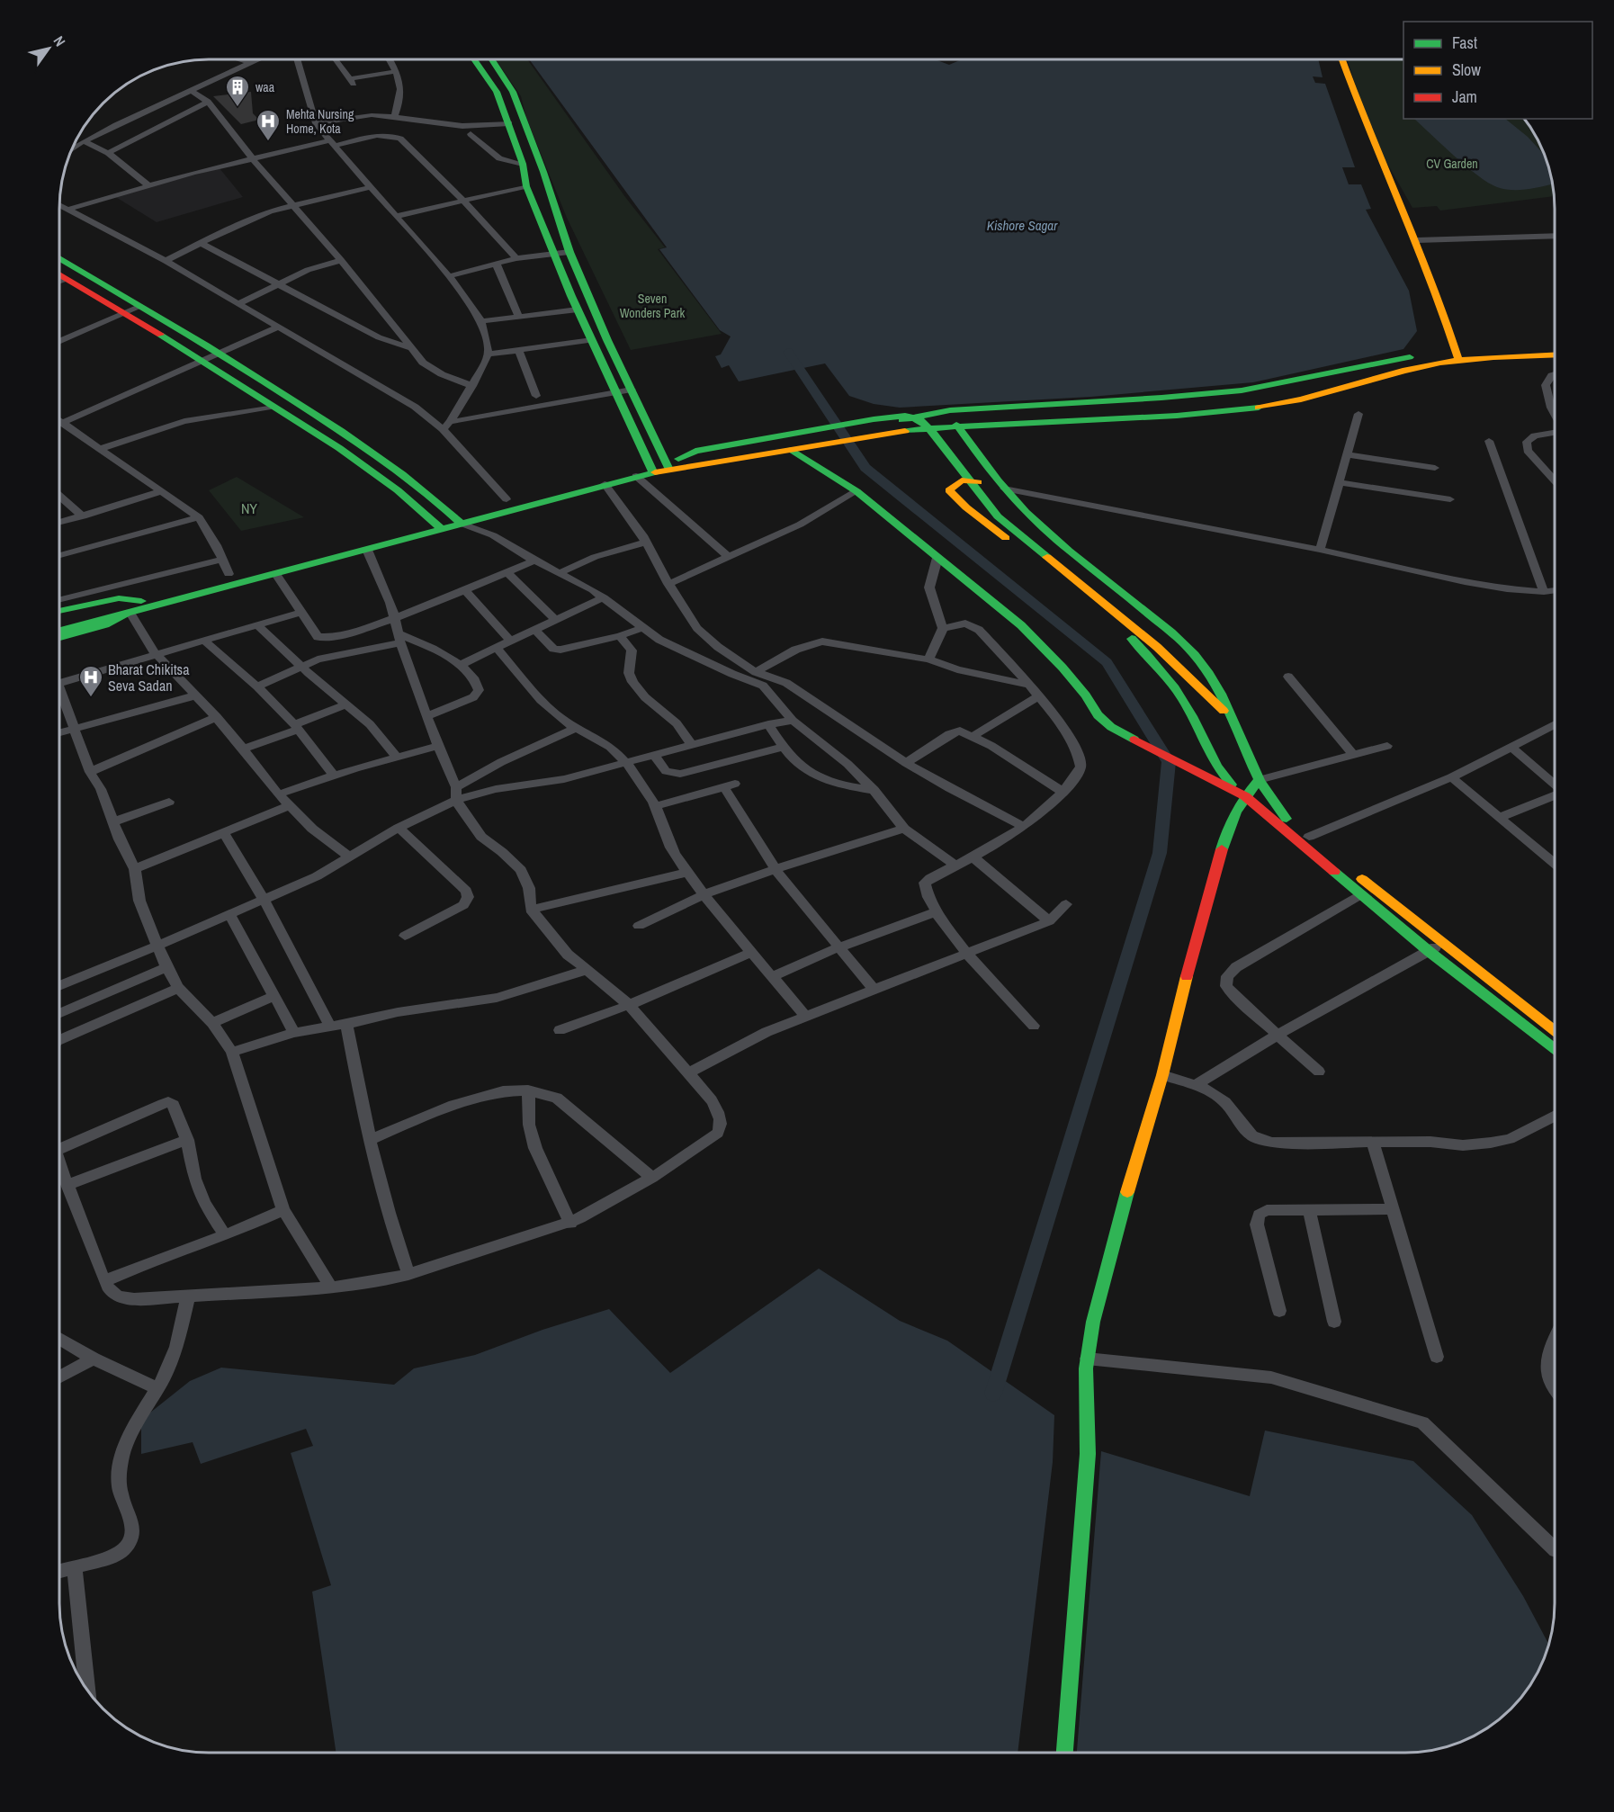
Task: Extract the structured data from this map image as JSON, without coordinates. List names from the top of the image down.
{
  "water": ["Kishore Sagar"],
  "parks": ["CV Garden", "Seven Wonders Park", "NY"],
  "places": {
    "building": ["waa"],
    "hospital": ["Mehta Nursing Home, Kota", "Bharat Chikitsa Seva Sadan"]
  },
  "legend": ["Fast", "Slow", "Jam"],
  "north": "top right"
}
